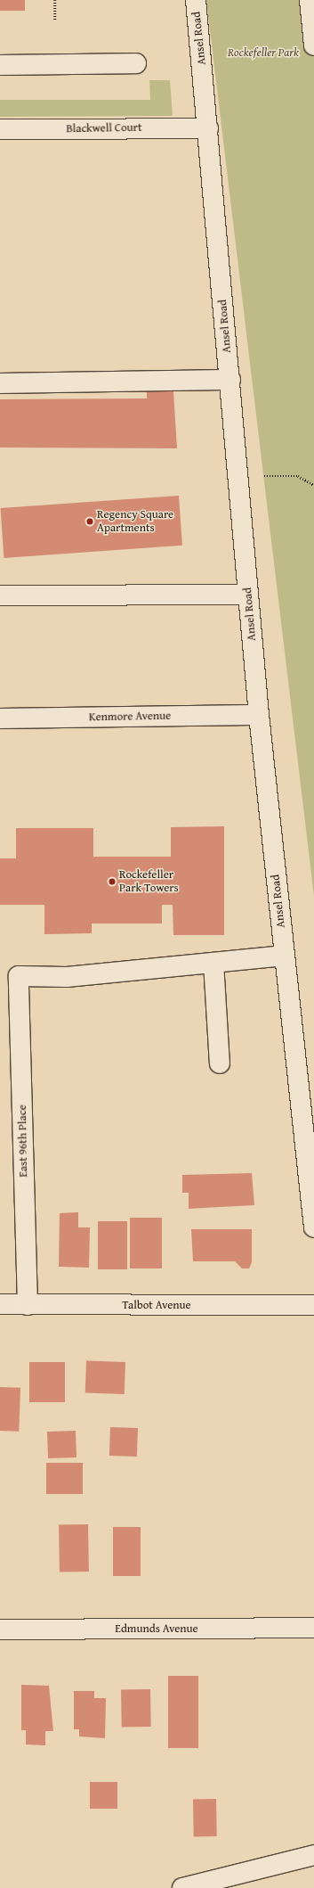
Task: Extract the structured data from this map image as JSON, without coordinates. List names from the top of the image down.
{
  "streets": {
    "street": [
      "Ansel Road",
      "Blackwell Court",
      "Kenmore Avenue",
      "East 96th Place",
      "Talbot Avenue",
      "Edmunds Avenue"
    ]
  },
  "crossings": [
    ["Ansel Road", "Blackwell Court"],
    ["Ansel Road", "Kenmore Avenue"],
    ["East 96th Place", "Talbot Avenue"]
  ],
  "parks": ["Rockefeller Park"],
  "places": ["Regency Square Apartments", "Rockefeller Park Towers"]
}
